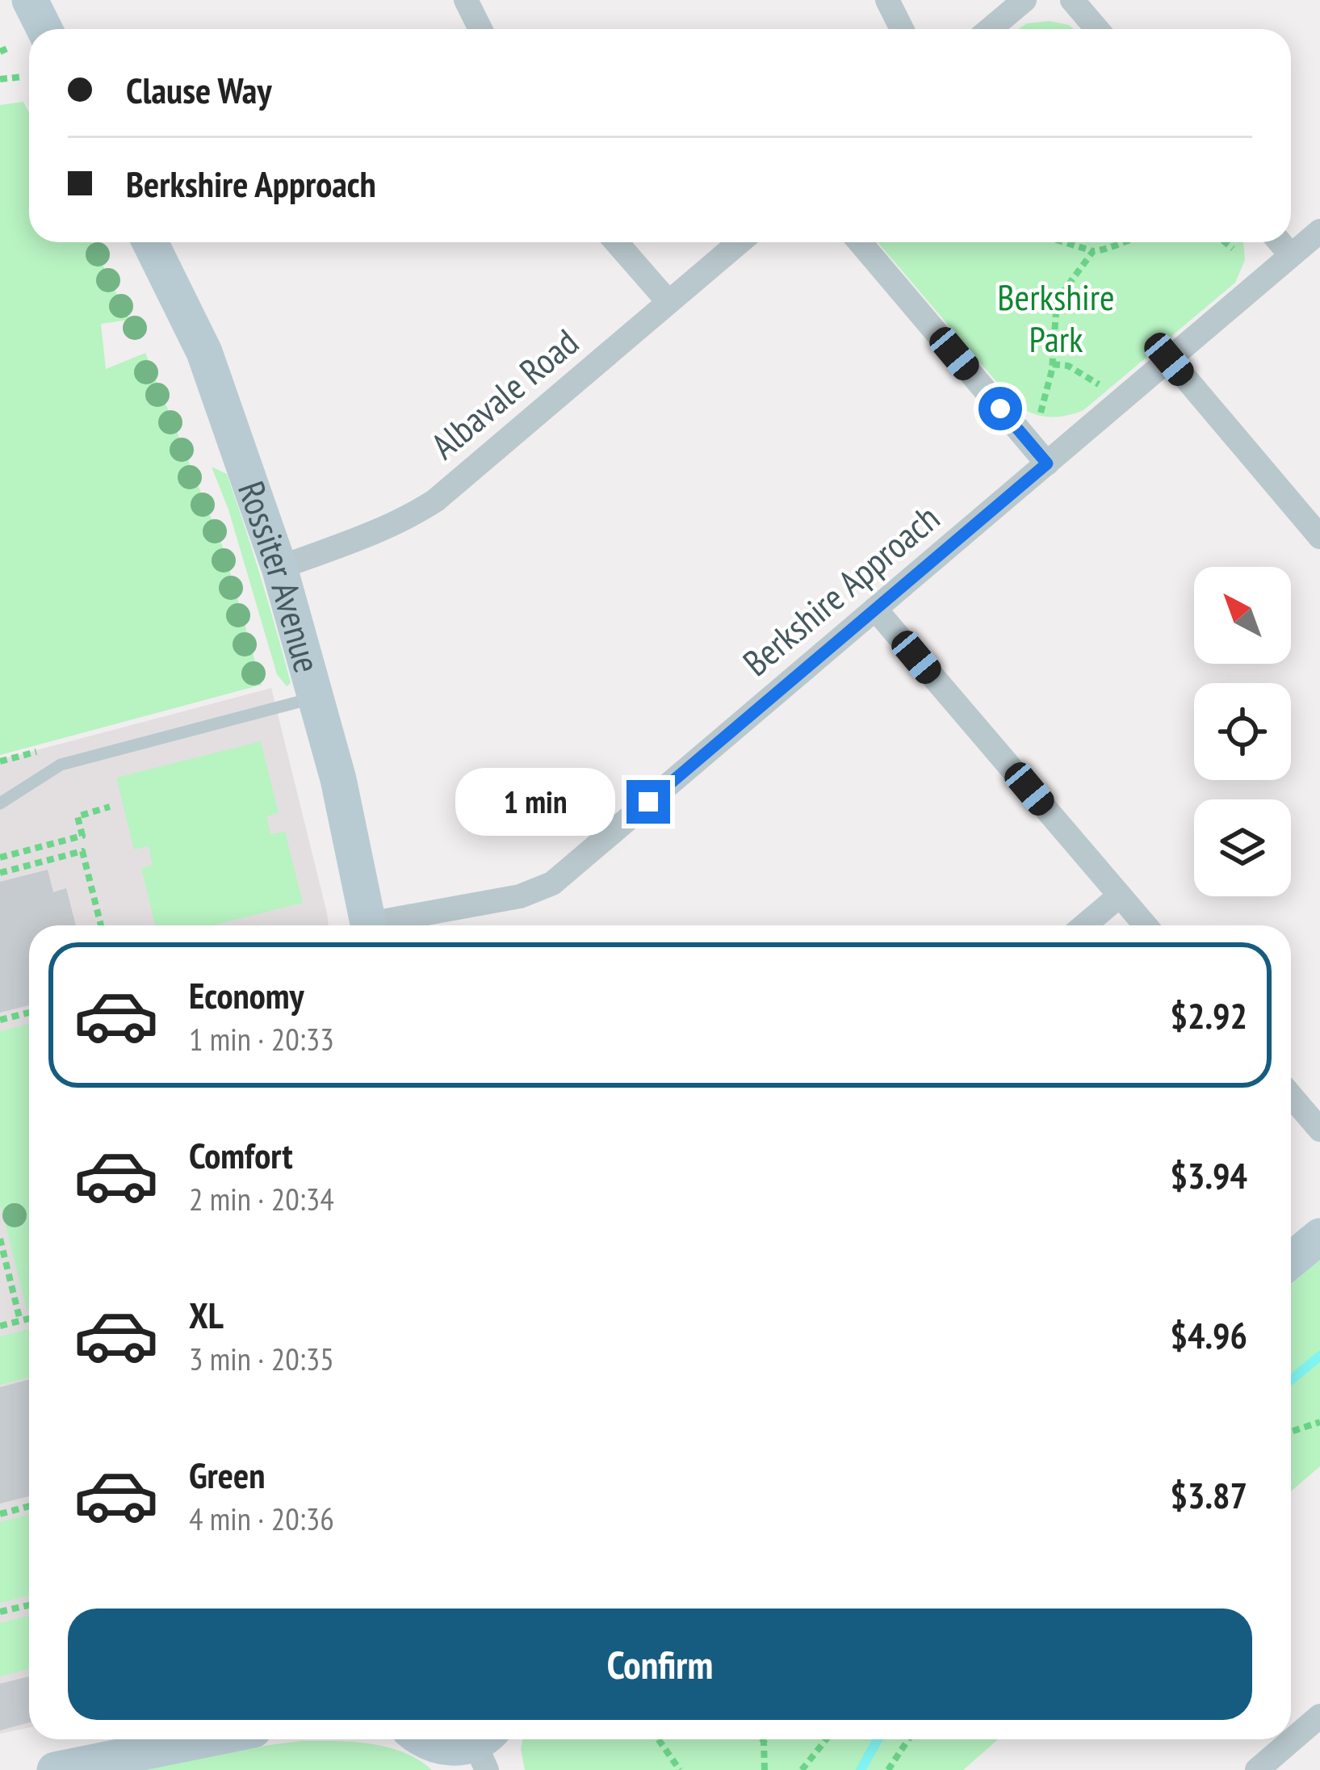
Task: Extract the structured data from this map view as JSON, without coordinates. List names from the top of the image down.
{
  "streets": {
    "street": ["Albavale Road", "Rossiter Avenue", "Berkshire Approach"]
  },
  "crossings": [
    ["Albavale Road", "Rossiter Avenue"]
  ],
  "parks": ["Berkshire Park"],
  "north": "top left",
  "page": {
    "banner": ["Clause Way", "Berkshire Approach"],
    "bubble": "1 min",
    "list": [
      {
        "name": "Economy",
        "note": "1 min · 20:33",
        "value": "$2.92"
      },
      {
        "name": "Comfort",
        "note": "2 min · 20:34",
        "value": "$3.94"
      },
      {
        "name": "XL",
        "note": "3 min · 20:35",
        "value": "$4.96"
      },
      {
        "name": "Green",
        "note": "4 min · 20:36",
        "value": "$3.87"
      }
    ],
    "buttons": "Confirm"
  }
}
